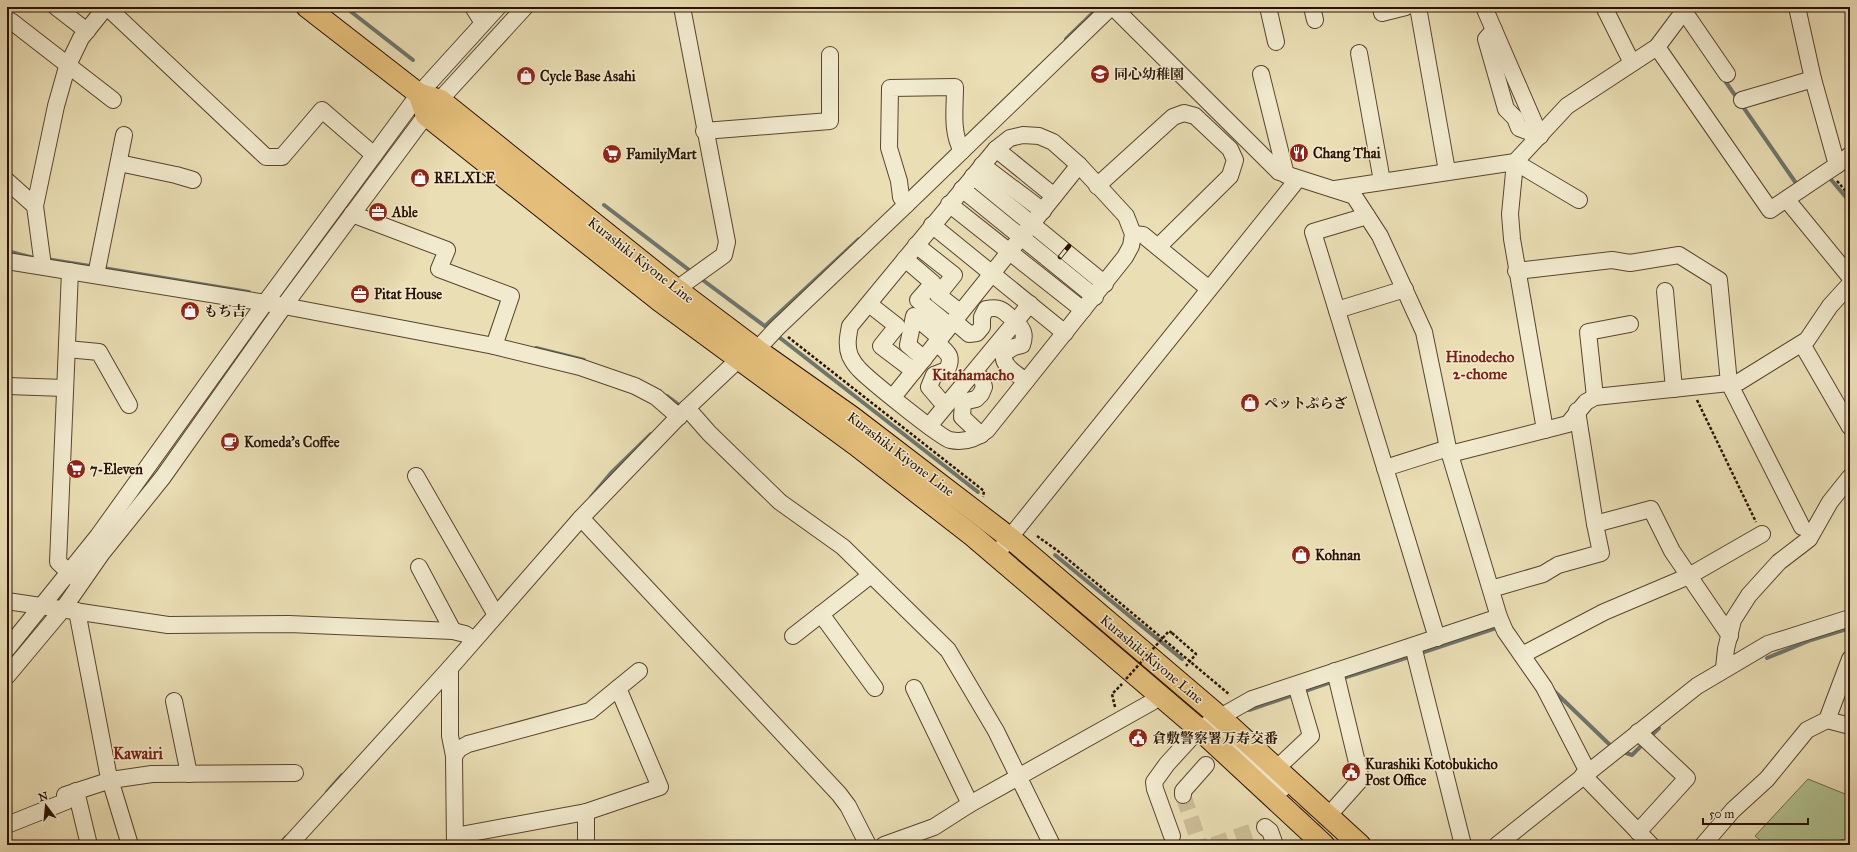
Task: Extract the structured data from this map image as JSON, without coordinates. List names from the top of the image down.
{
  "streets": {
    "main road": ["Kurashiki Kiyone Line"]
  },
  "districts": ["Hinodecho 2-chome", "Kitahamacho", "Kawairi"],
  "places": {
    "school or university": ["同心幼稚園"],
    "shop": [
      "Cycle Base Asahi",
      "RELXLE",
      "もち吉",
      "ペットぷらざ",
      "Kohnan"
    ],
    "restaurant": ["Chang Thai"],
    "supermarket": ["FamilyMart", "7-Eleven"],
    "office": ["Able", "Pitat House"],
    "cafe": ["Komeda's Coffee"],
    "public building": ["倉敷警察署万寿交番", "Kurashiki Kotobukicho Post Office"]
  },
  "scale_bar": "50 m",
  "north": "top"
}
